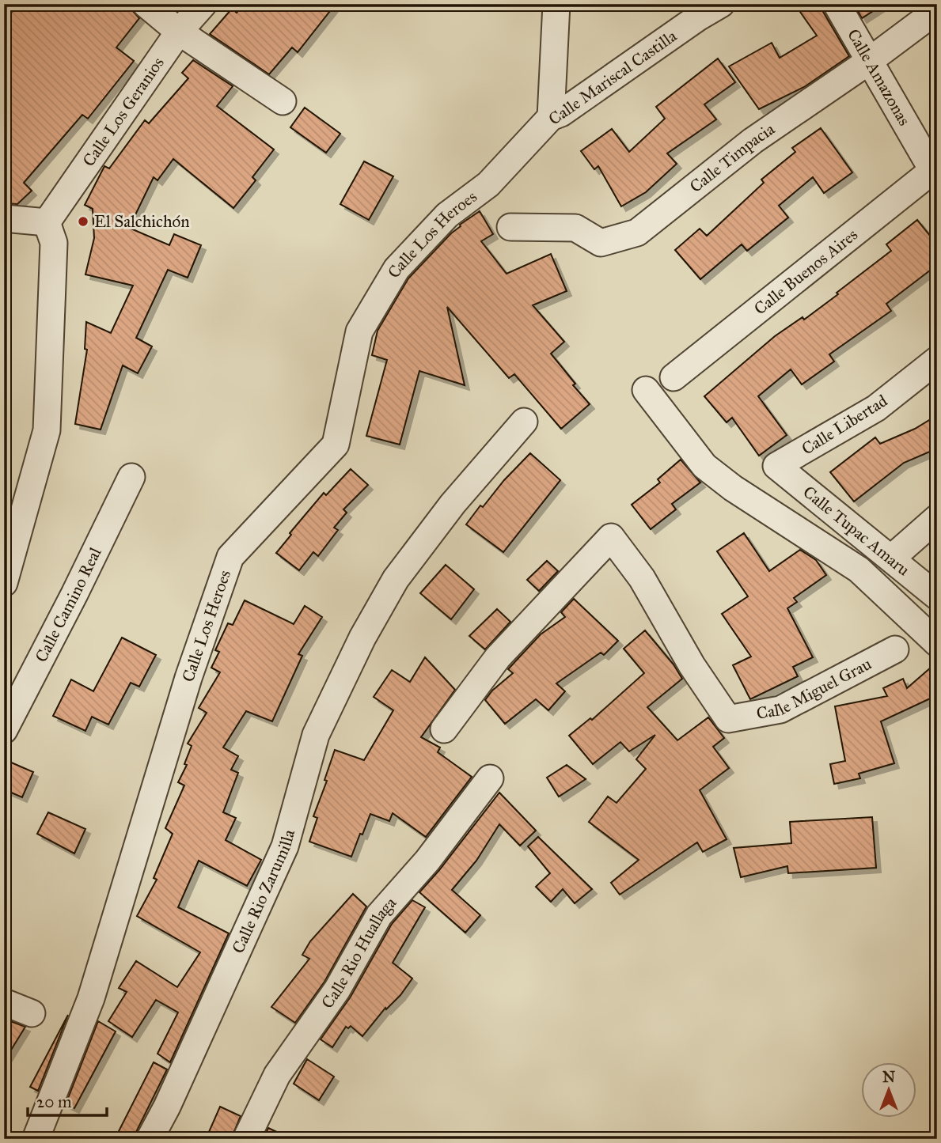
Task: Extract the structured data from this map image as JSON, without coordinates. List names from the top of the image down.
{
  "streets": {
    "street": [
      "Calle Amazonas",
      "Calle Mariscal Castilla",
      "Calle Los Geranios",
      "Calle Timpacia",
      "Calle Los Heroes",
      "Calle Buenos Aires",
      "Calle Libertad",
      "Calle Tupac Amaru",
      "Calle Camino Real",
      "Calle Miguel Grau",
      "Calle Rio Zarumilla",
      "Calle Rio Huallaga"
    ]
  },
  "crossings": [
    ["Calle Amazonas", "Calle Timpacia"],
    ["Calle Amazonas", "Calle Buenos Aires"],
    ["Calle Mariscal Castilla", "Calle Los Heroes"],
    ["Calle Libertad", "Calle Tupac Amaru"]
  ],
  "places": ["El Salchichón"],
  "scale_bar": "20 m",
  "north": "top"
}
